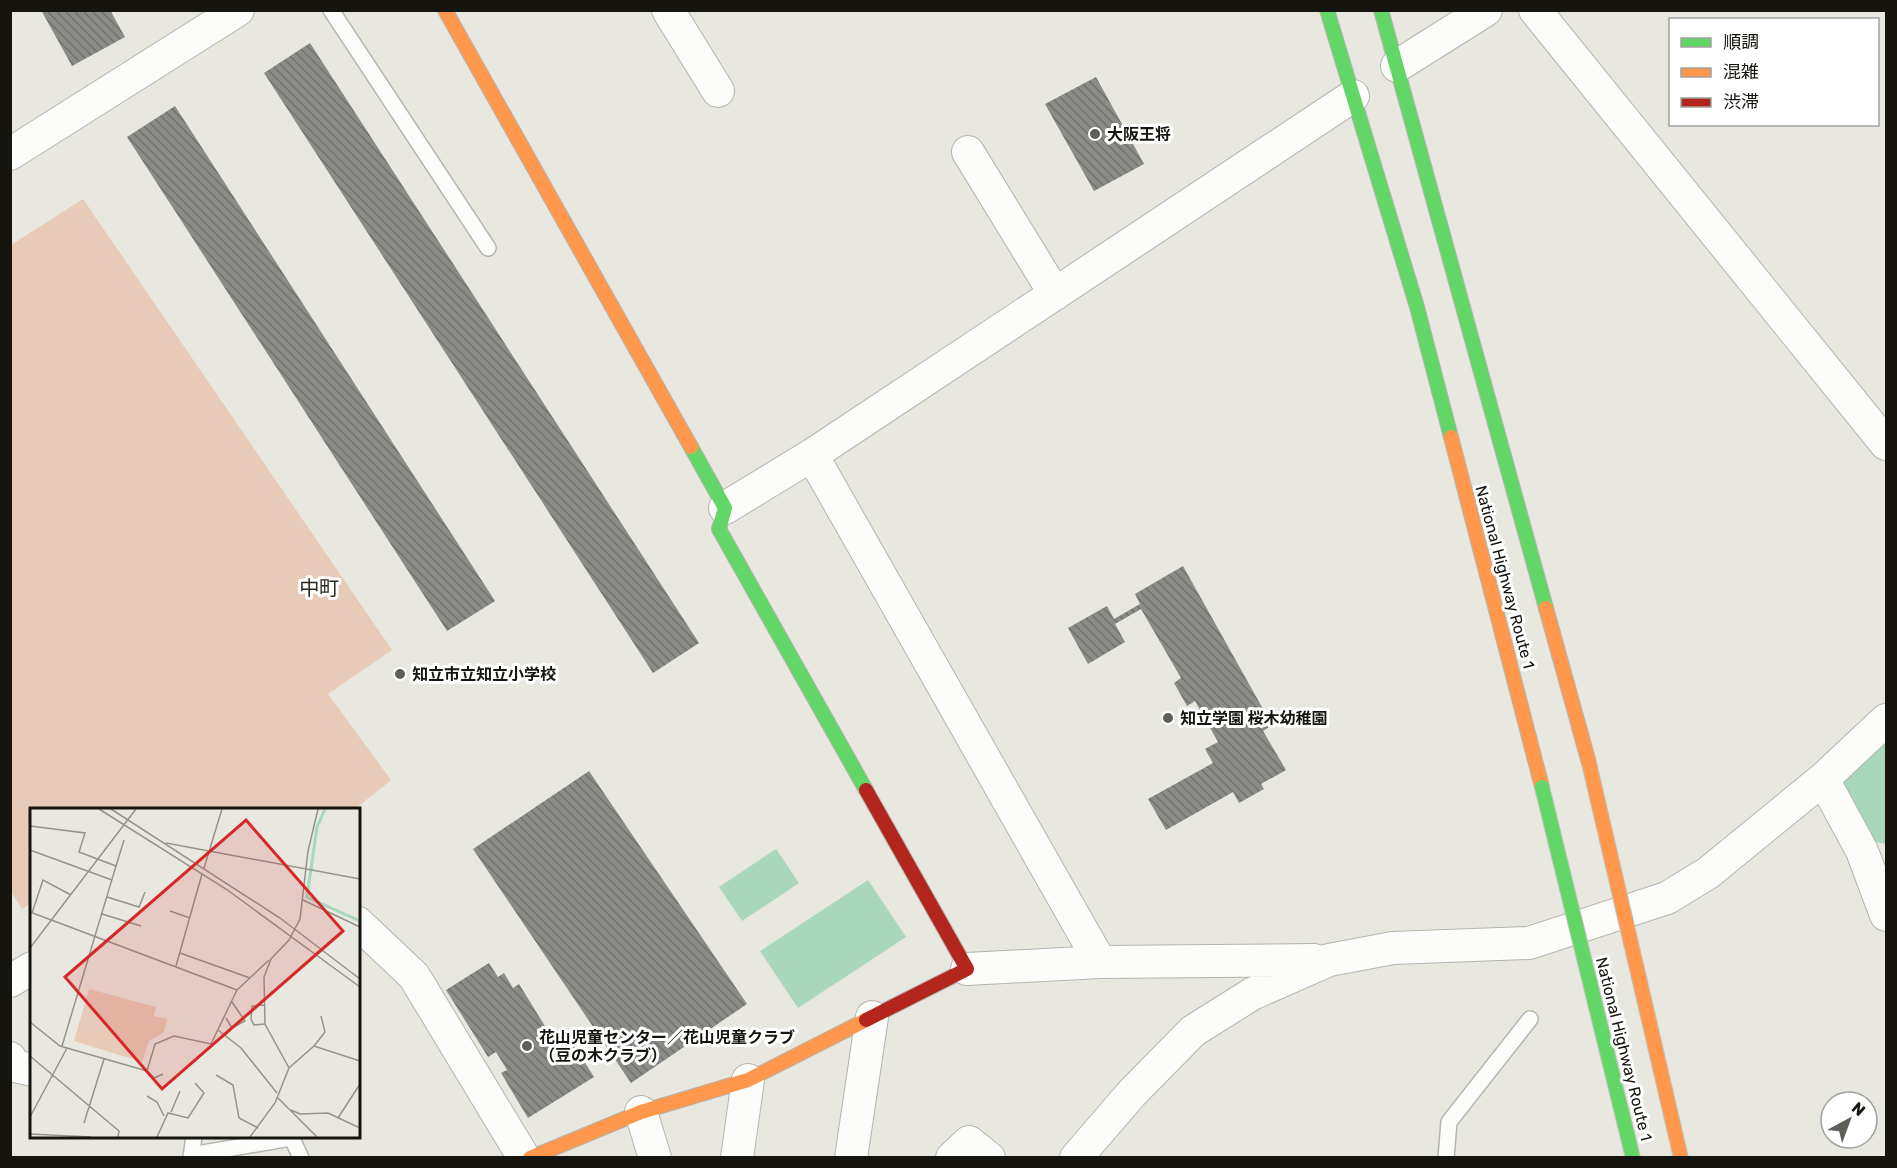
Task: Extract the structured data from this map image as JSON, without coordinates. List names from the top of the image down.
{
  "streets": {
    "main road": ["National Highway Route 1"]
  },
  "districts": ["中町"],
  "places": [
    "大阪王将",
    "知立市立知立小学校",
    "知立学園 桜木幼稚園",
    "花山児童センター／花山児童クラブ （豆の木クラブ）"
  ],
  "legend": ["順調", "混雑", "渋滞"],
  "north": "top right"
}
